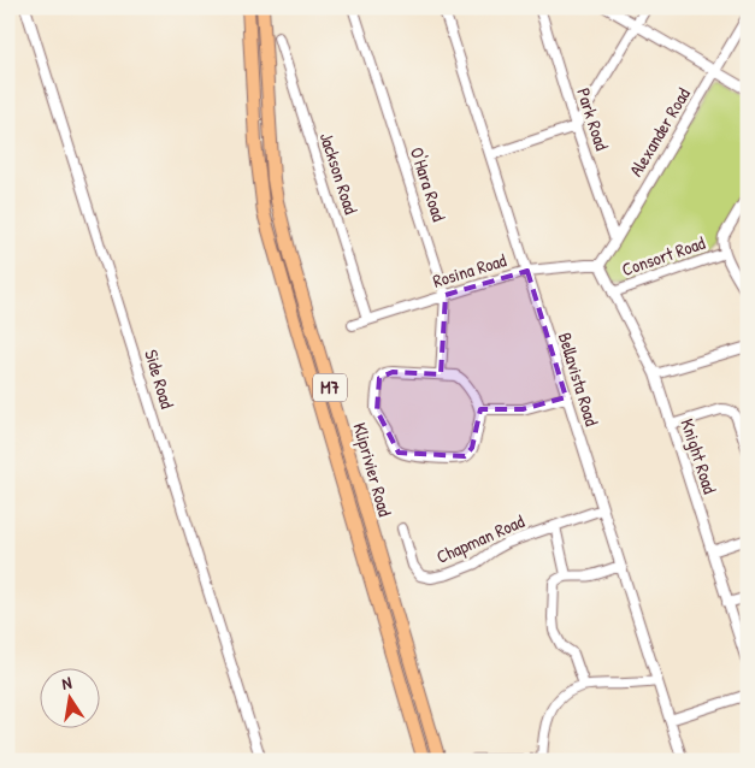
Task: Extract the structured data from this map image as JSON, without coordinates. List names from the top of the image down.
{
  "streets": {
    "main road": ["M7", "Kliprivier Road"],
    "street": [
      "Park Road",
      "Alexander Road",
      "Jackson Road",
      "O'Hara Road",
      "Consort Road",
      "Rosina Road",
      "Side Road",
      "Bellavista Road",
      "Knight Road",
      "Chapman Road"
    ]
  },
  "crossings": [
    ["Park Road", "Alexander Road"],
    ["Alexander Road", "Rosina Road"],
    ["Alexander Road", "Knight Road"],
    ["Jackson Road", "Rosina Road"],
    ["O'Hara Road", "Rosina Road"],
    ["Consort Road", "Knight Road"],
    ["Rosina Road", "Bellavista Road"],
    ["Rosina Road", "Knight Road"],
    ["Bellavista Road", "Chapman Road"]
  ],
  "north": "top"
}
